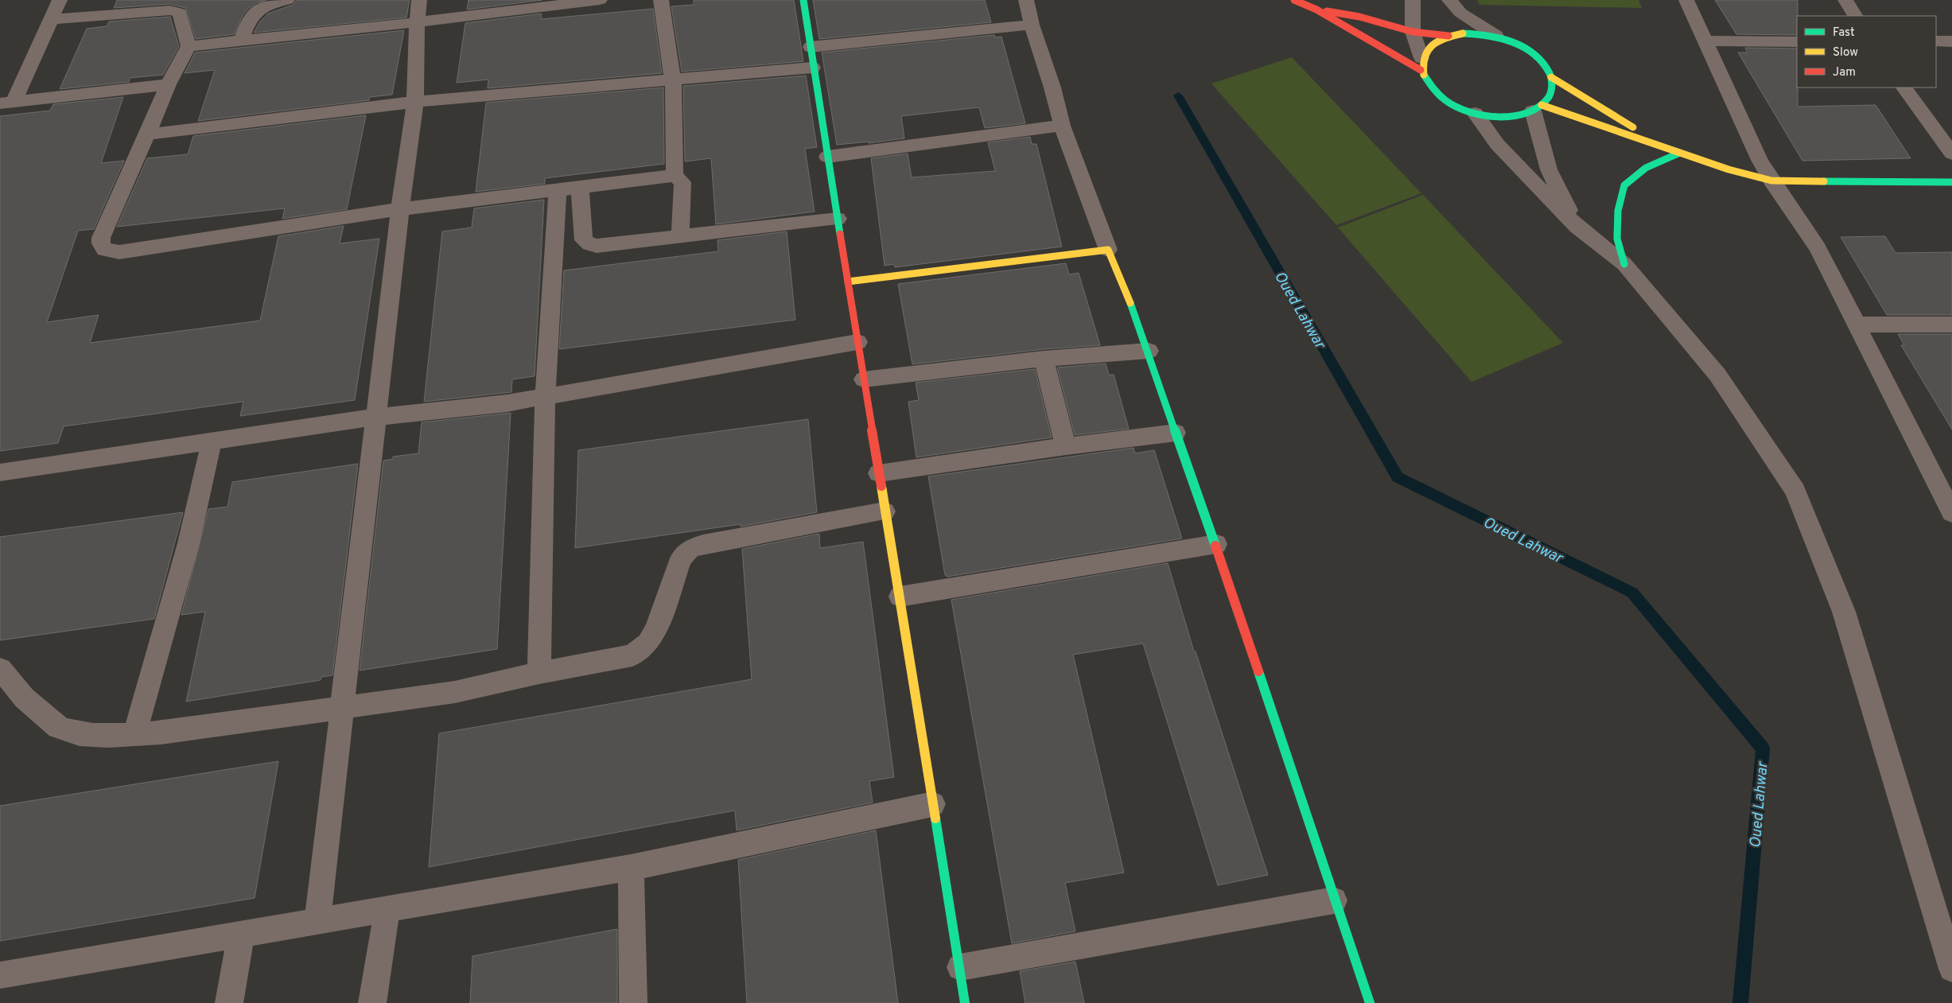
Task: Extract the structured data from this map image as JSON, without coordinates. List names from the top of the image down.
{
  "water": ["Oued Lahwar"],
  "legend": ["Fast", "Slow", "Jam"]
}
